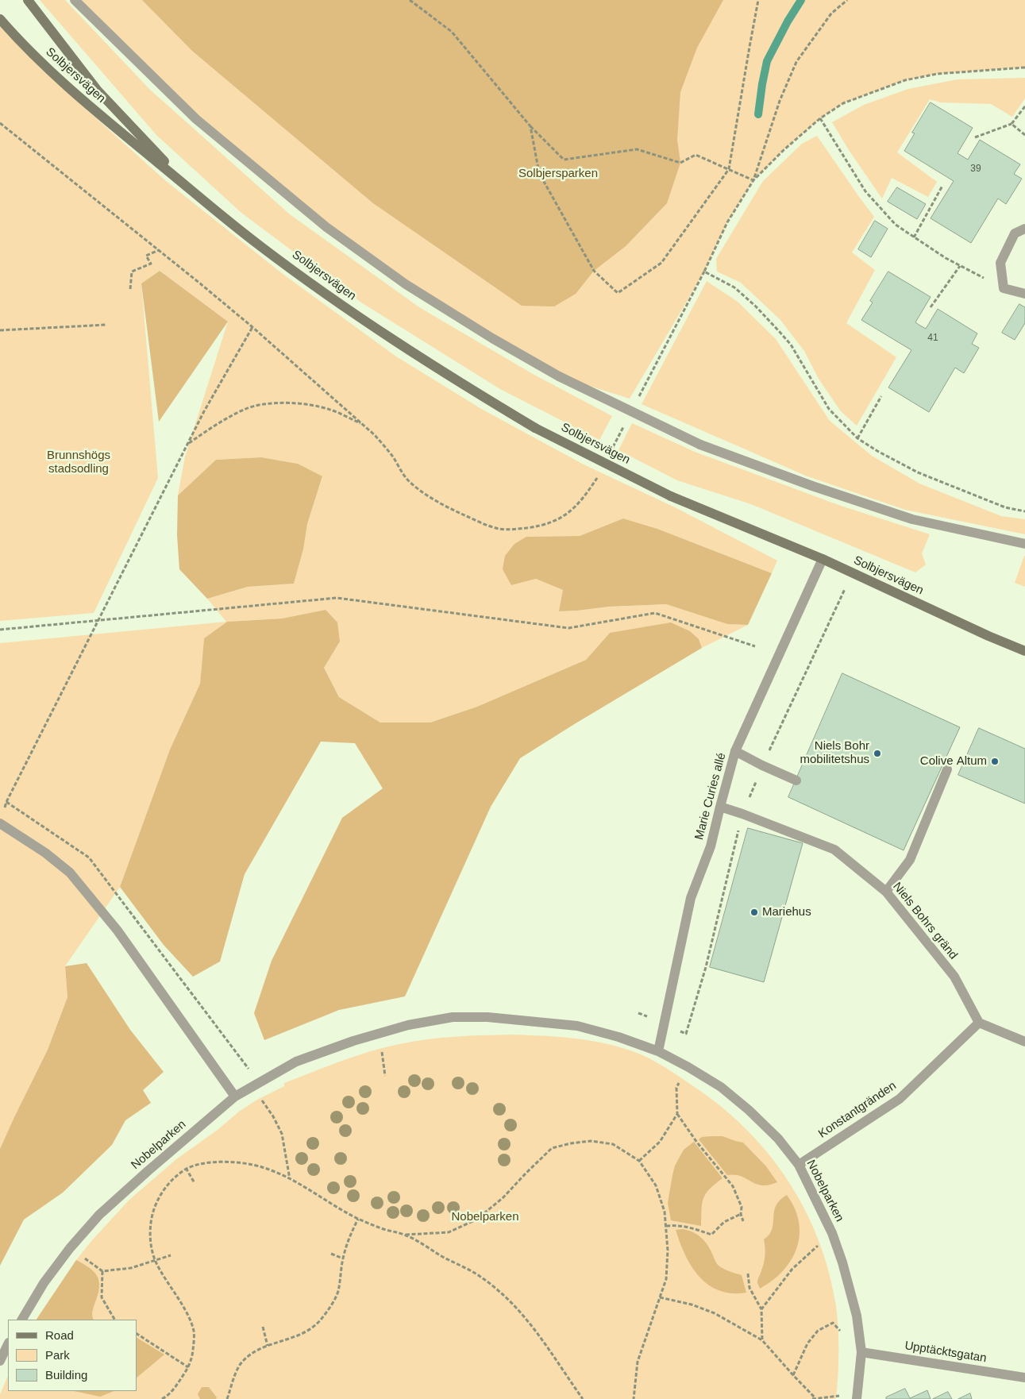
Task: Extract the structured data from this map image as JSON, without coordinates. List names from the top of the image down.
{
  "streets": {
    "main road": ["Solbjersvägen"],
    "street": [
      "Marie Curies allé",
      "Niels Bohrs gränd",
      "Konstantgränden",
      "Nobelparken",
      "Upptäcktsgatan"
    ]
  },
  "crossings": [
    ["Solbjersvägen", "Marie Curies allé"],
    ["Marie Curies allé", "Niels Bohrs gränd"],
    ["Marie Curies allé", "Nobelparken"],
    ["Niels Bohrs gränd", "Konstantgränden"],
    ["Konstantgränden", "Nobelparken"],
    ["Nobelparken", "Upptäcktsgatan"]
  ],
  "parks": ["Solbjersparken", "Brunnshögs stadsodling", "Nobelparken"],
  "places": ["Niels Bohr mobilitetshus", "Colive Altum", "Mariehus"],
  "house_numbers": ["39", "41"],
  "legend": ["Road", "Park", "Building"]
}
